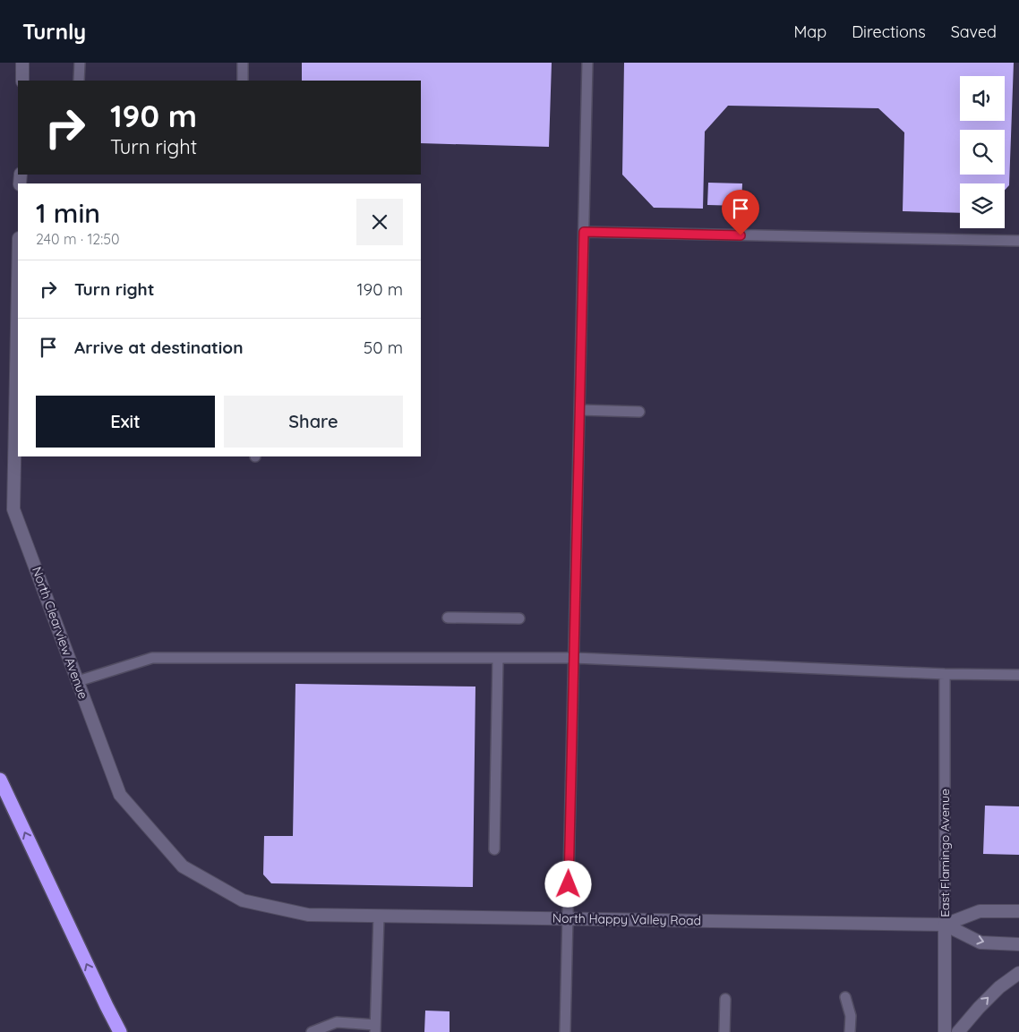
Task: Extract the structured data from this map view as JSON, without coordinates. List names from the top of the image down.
{
  "streets": {
    "street": ["North Clearview Avenue", "East Flamingo Avenue", "North Happy Valley Road"]
  },
  "crossings": [
    ["North Clearview Avenue", "North Happy Valley Road"],
    ["East Flamingo Avenue", "North Happy Valley Road"]
  ],
  "page": {
    "header": "Turnly",
    "nav": ["Map", "Directions", "Saved"],
    "turn": ["190 m", "Turn right"],
    "heading": ["1 min", "240 m · 12:50"],
    "list": [
      {
        "name": "Turn right",
        "value": "190 m"
      },
      {
        "name": "Arrive at destination",
        "value": "50 m"
      }
    ],
    "buttons": ["Exit", "Share"]
  }
}
